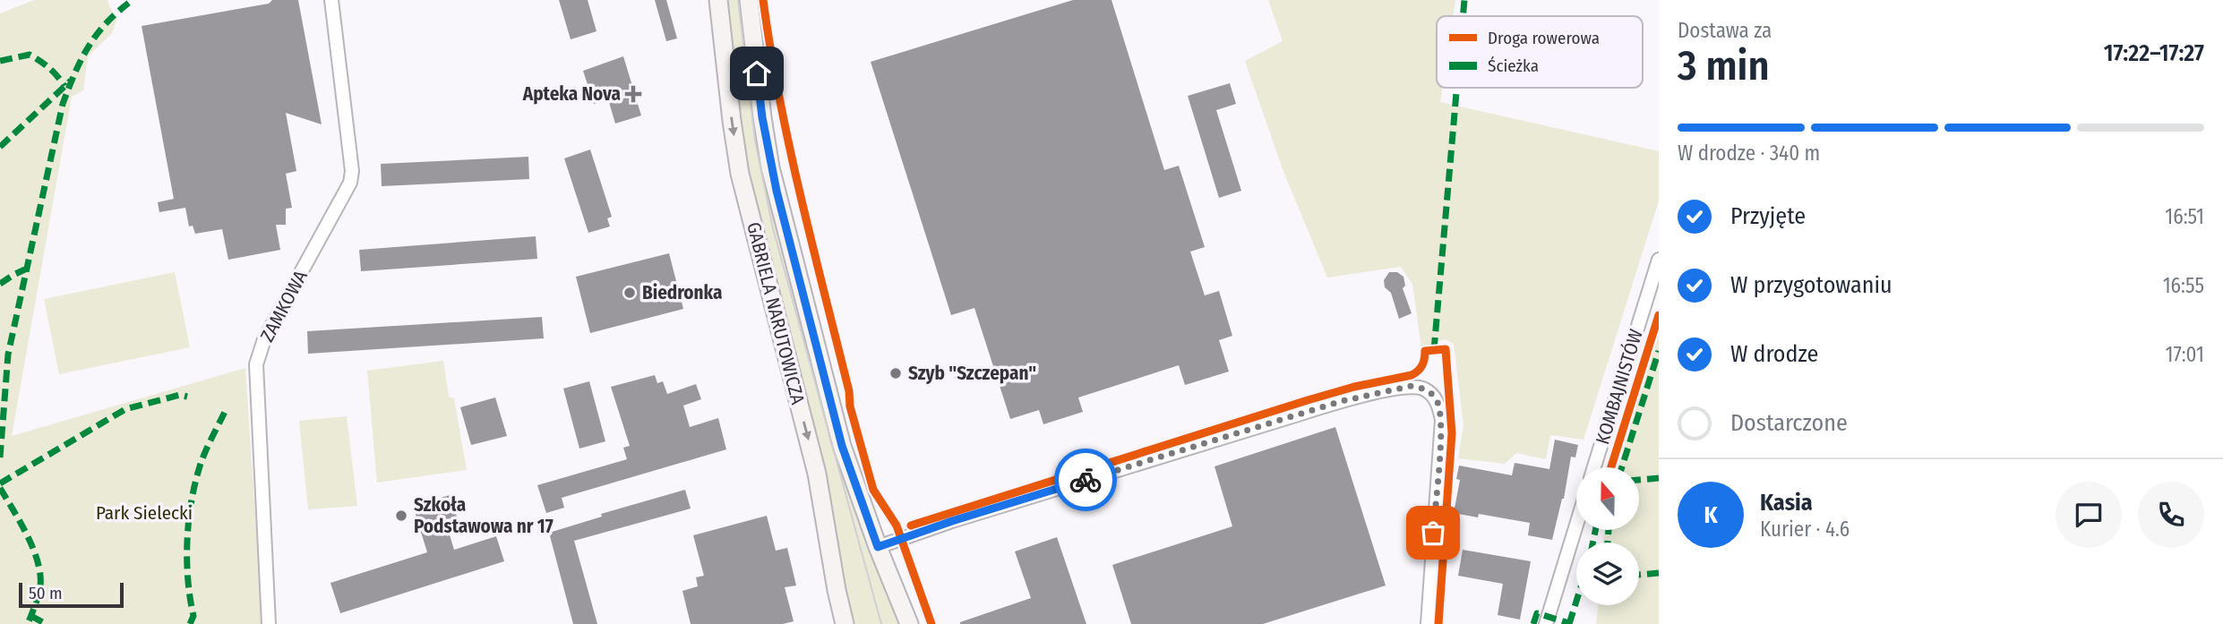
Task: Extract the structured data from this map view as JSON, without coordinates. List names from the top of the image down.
{
  "streets": {
    "street": ["ZAMKOWA", "GABRIELA NARUTOWICZA", "KOMBAJNISTÓW"]
  },
  "parks": ["Park Sielecki"],
  "places": {
    "health": ["Apteka Nova"],
    "other": ["Biedronka", "Szyb \"Szczepan\"", "Szkoła Podstawowa nr 17"]
  },
  "legend": ["Droga rowerowa", "Ścieżka"],
  "scale_bar": "50 m",
  "north": "top",
  "page": {
    "heading": ["3 min", "Dostawa za", "17:22–17:27"],
    "panel": ["Kasia", "Kurier · 4.6"],
    "bar": "W drodze · 340 m",
    "list": [
      ["Przyjęte", "16:51"],
      ["W przygotowaniu", "16:55"],
      ["W drodze", "17:01"],
      "Dostarczone"
    ],
    "round": "K",
    "scale": "50 m"
  }
}
